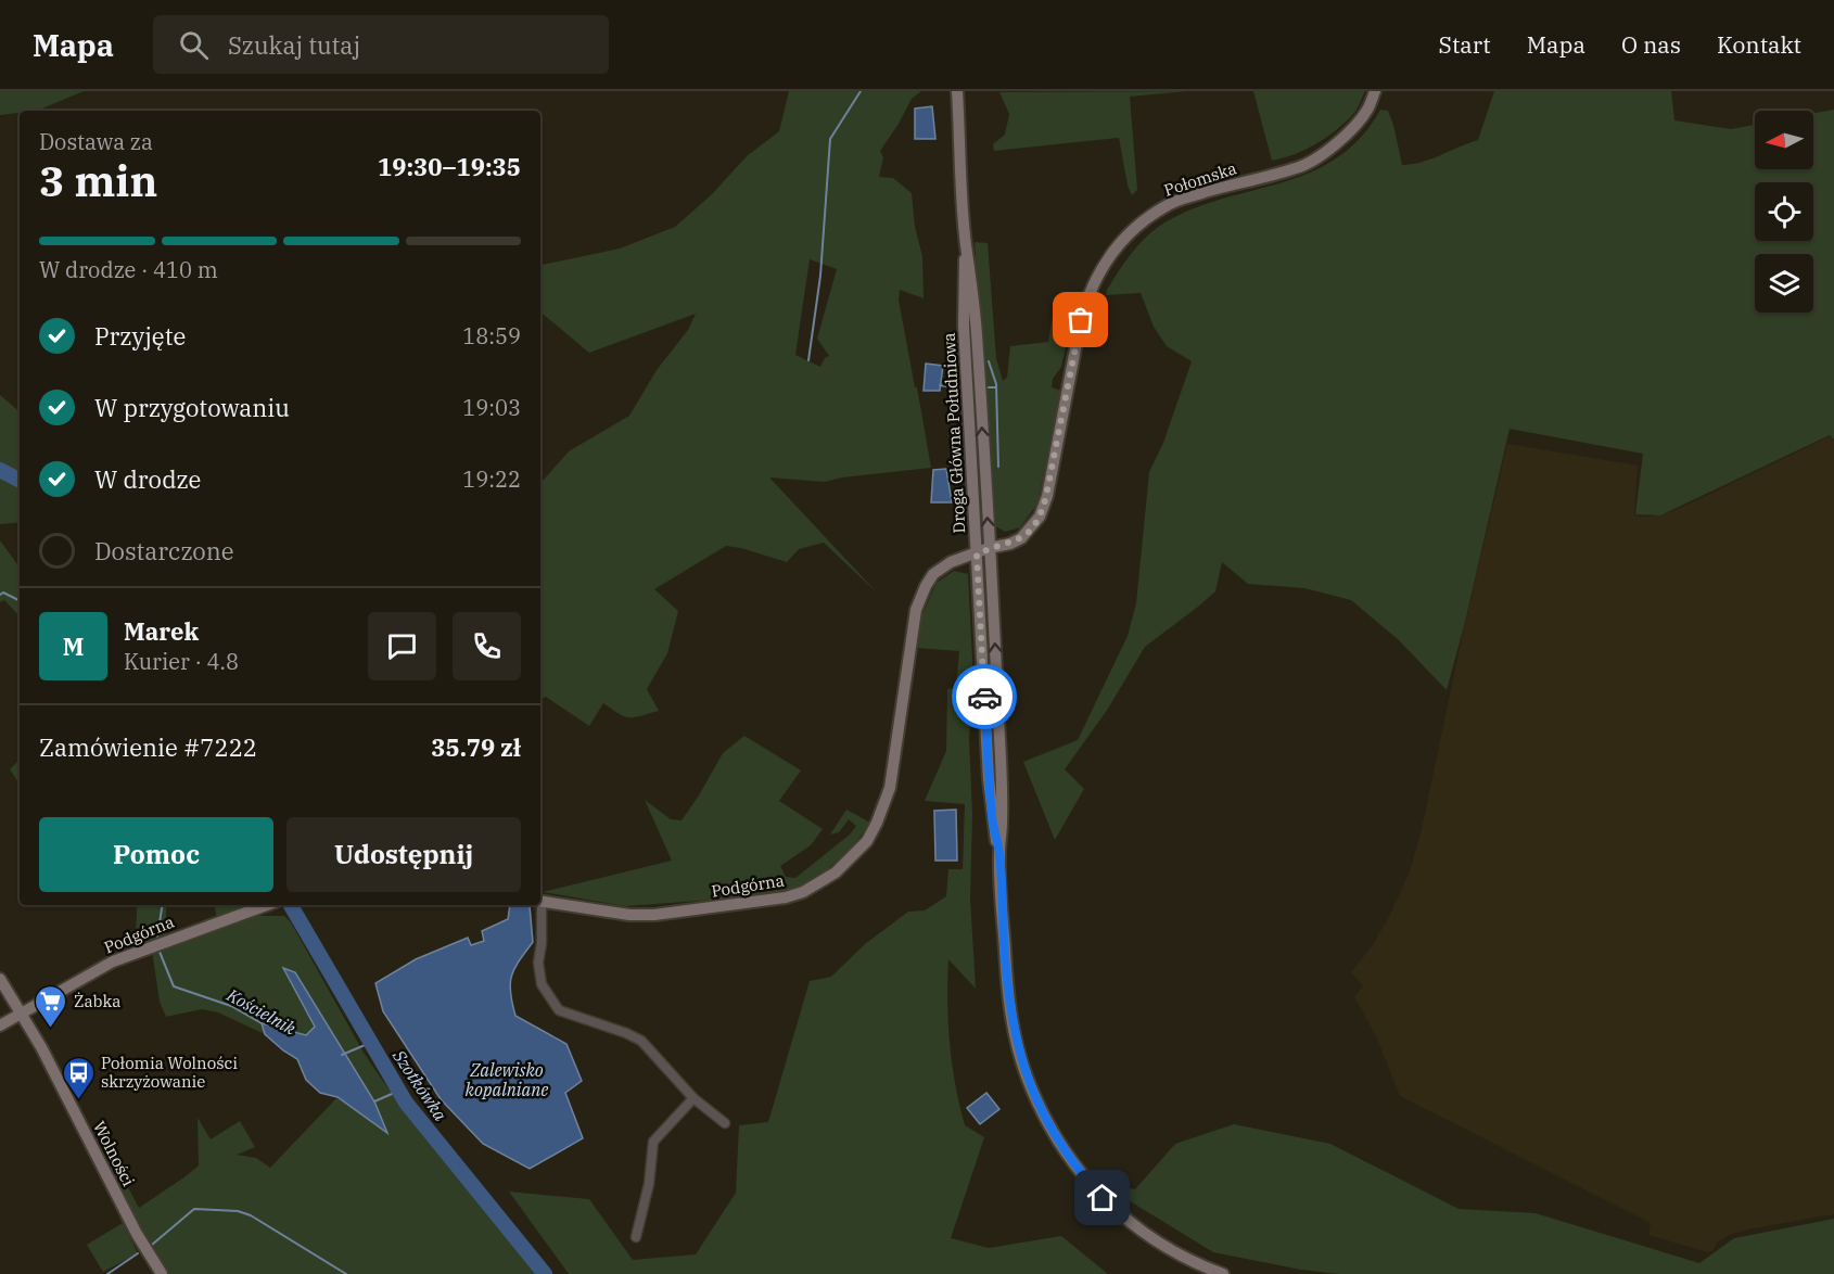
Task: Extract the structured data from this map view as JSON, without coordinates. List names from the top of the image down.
{
  "streets": {
    "main road": [
      "Połomska",
      "Droga Główna Południowa",
      "Podgórna",
      "Wolności"
    ]
  },
  "crossings": [
    ["Połomska", "Droga Główna Południowa"],
    ["Połomska", "Podgórna"],
    ["Podgórna", "Wolności"]
  ],
  "water": ["Kościelnik", "Zalewisko kopalniane", "Szotkówka"],
  "places": {
    "supermarket": ["Żabka"],
    "bus stop": ["Połomia Wolności skrzyżowanie"]
  },
  "north": "left",
  "page": {
    "header": "Mapa",
    "search": "Szukaj tutaj",
    "nav": [
      "Start",
      "Mapa",
      "O nas",
      "Kontakt"
    ],
    "heading": ["3 min", "Dostawa za", "19:30–19:35"],
    "panel": [
      "Marek",
      "Kurier · 4.8",
      "Zamówienie #7222",
      "35.79 zł"
    ],
    "bar": "W drodze · 410 m",
    "list": [
      ["Przyjęte", "18:59"],
      ["W przygotowaniu", "19:03"],
      ["W drodze", "19:22"],
      "Dostarczone"
    ],
    "round": "M",
    "buttons": ["Pomoc", "Udostępnij"]
  }
}
